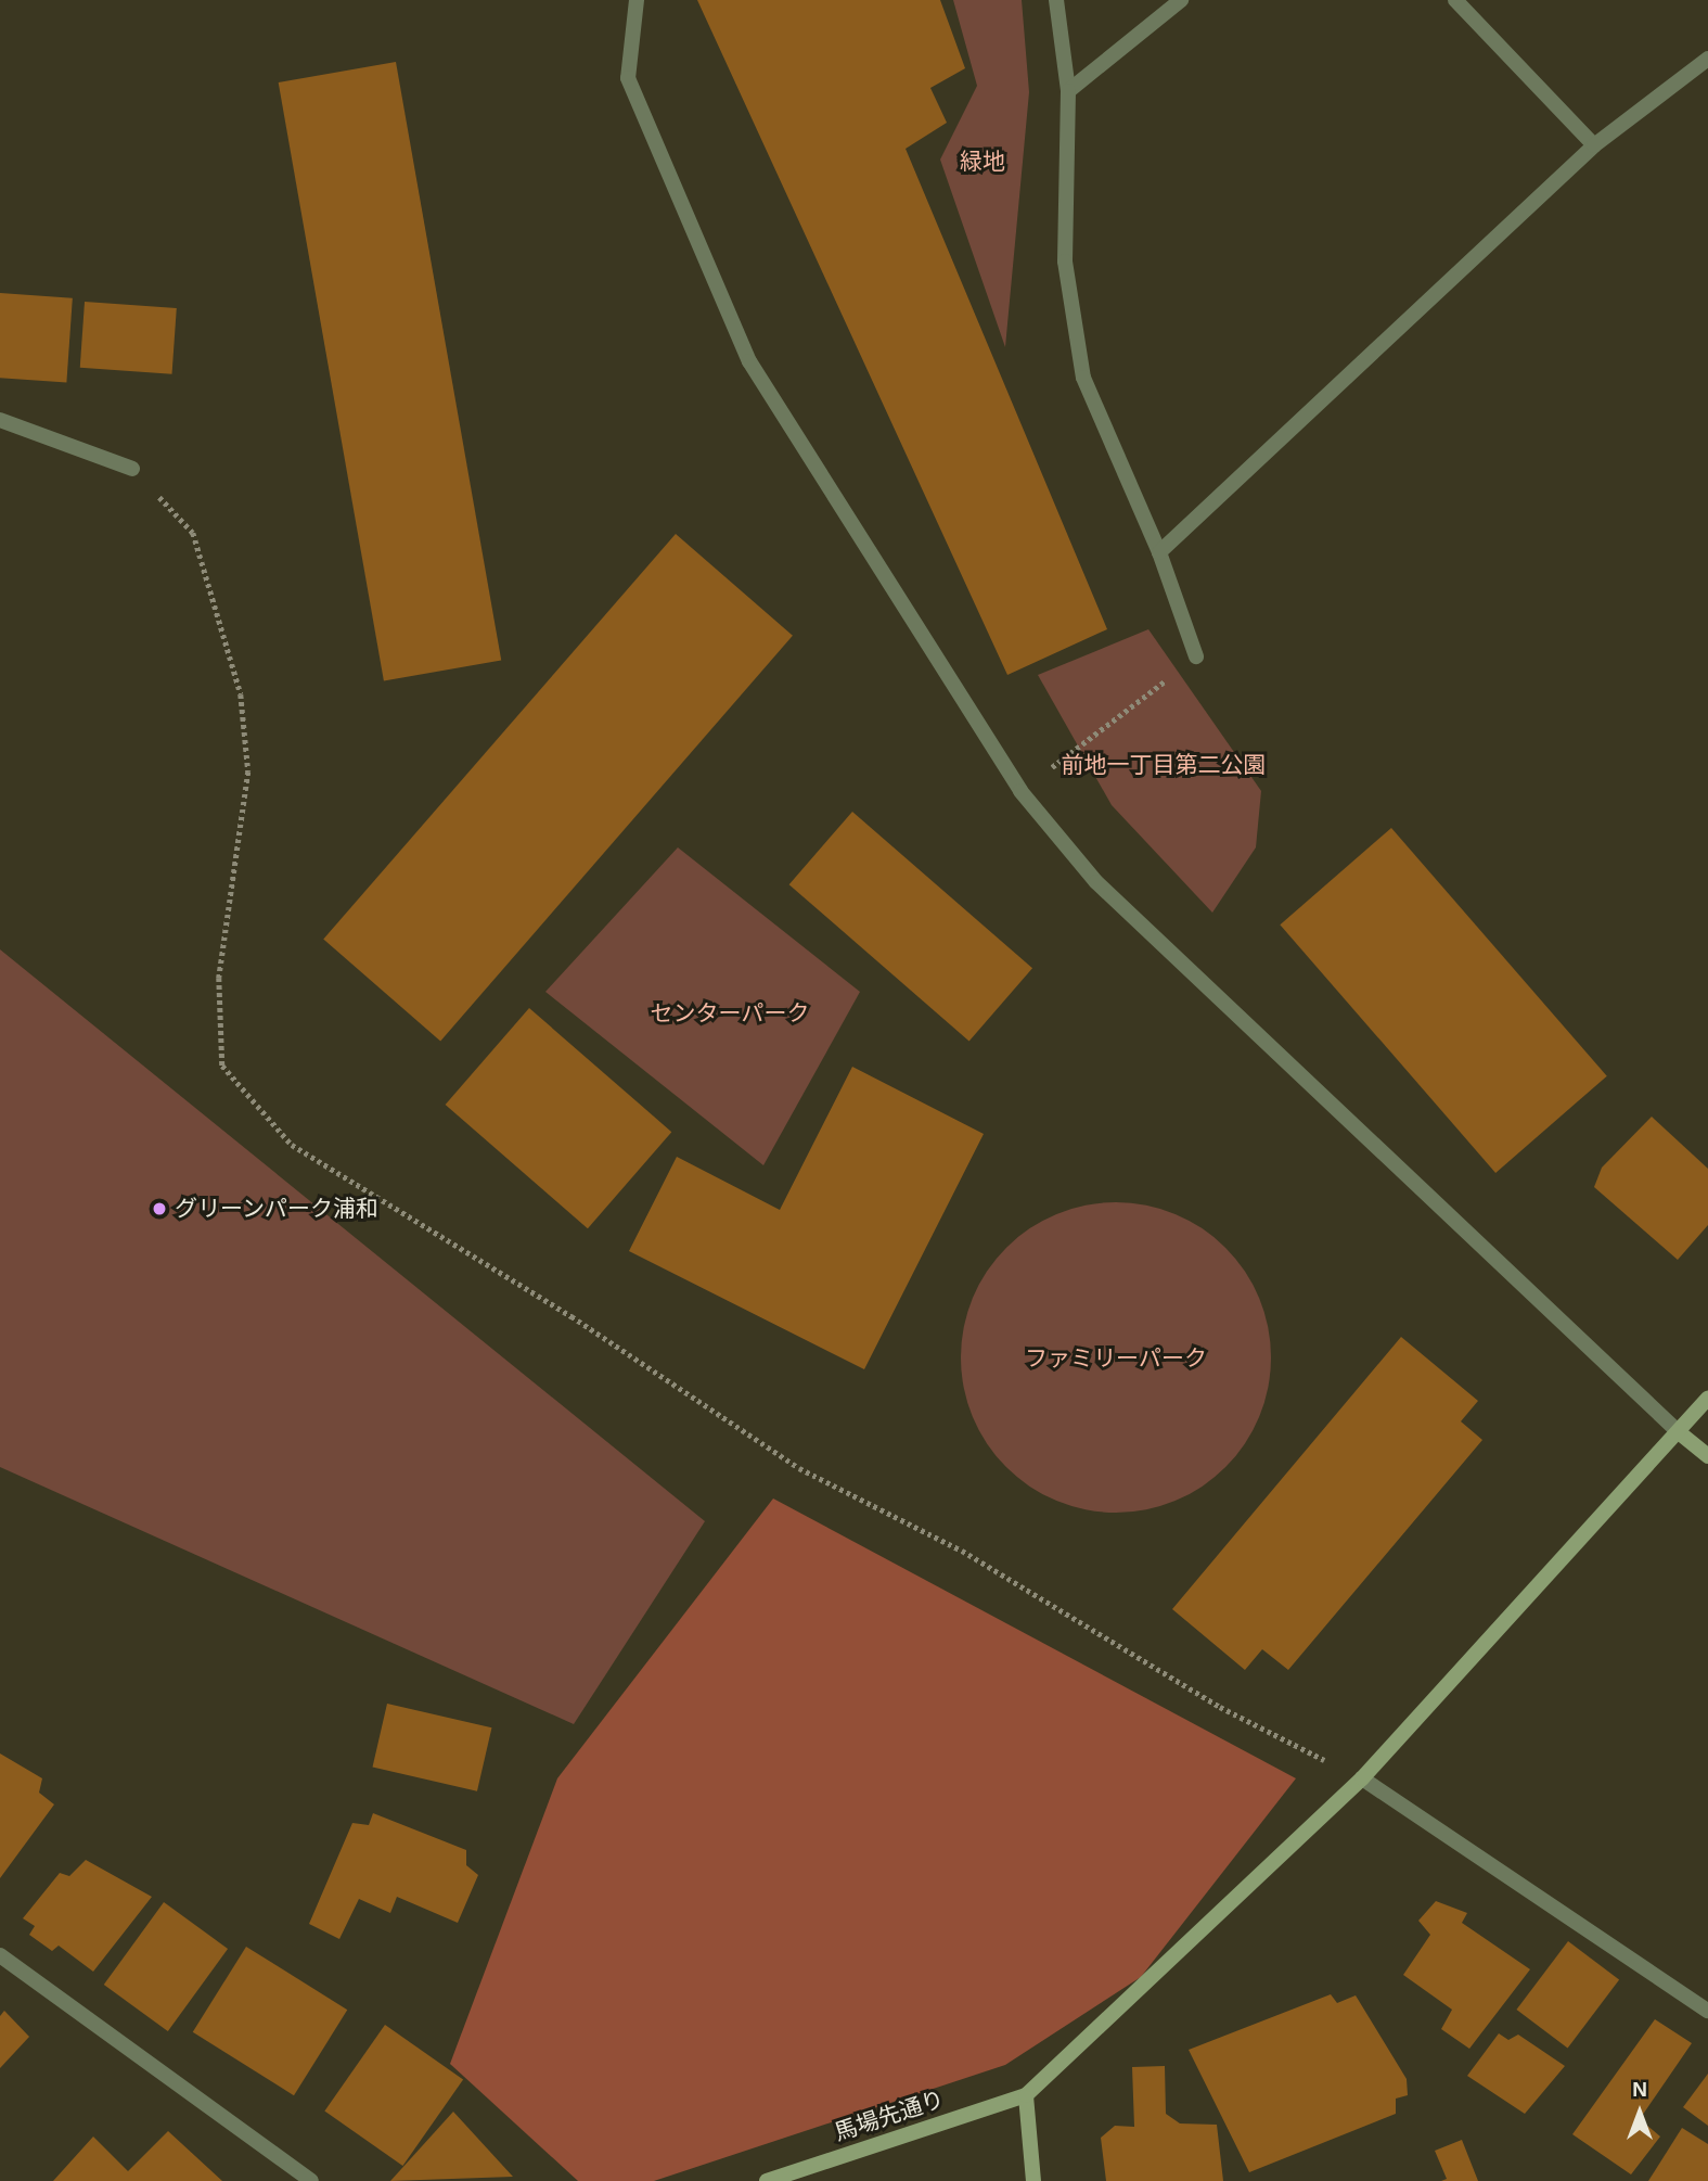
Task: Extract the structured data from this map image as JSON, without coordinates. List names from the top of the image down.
{
  "streets": {
    "street": ["馬場先通り"]
  },
  "parks": [
    "緑地",
    "前地一丁目第二公園",
    "センターパーク",
    "ファミリーパーク"
  ],
  "places": ["グリーンパーク浦和"],
  "north": "top"
}
